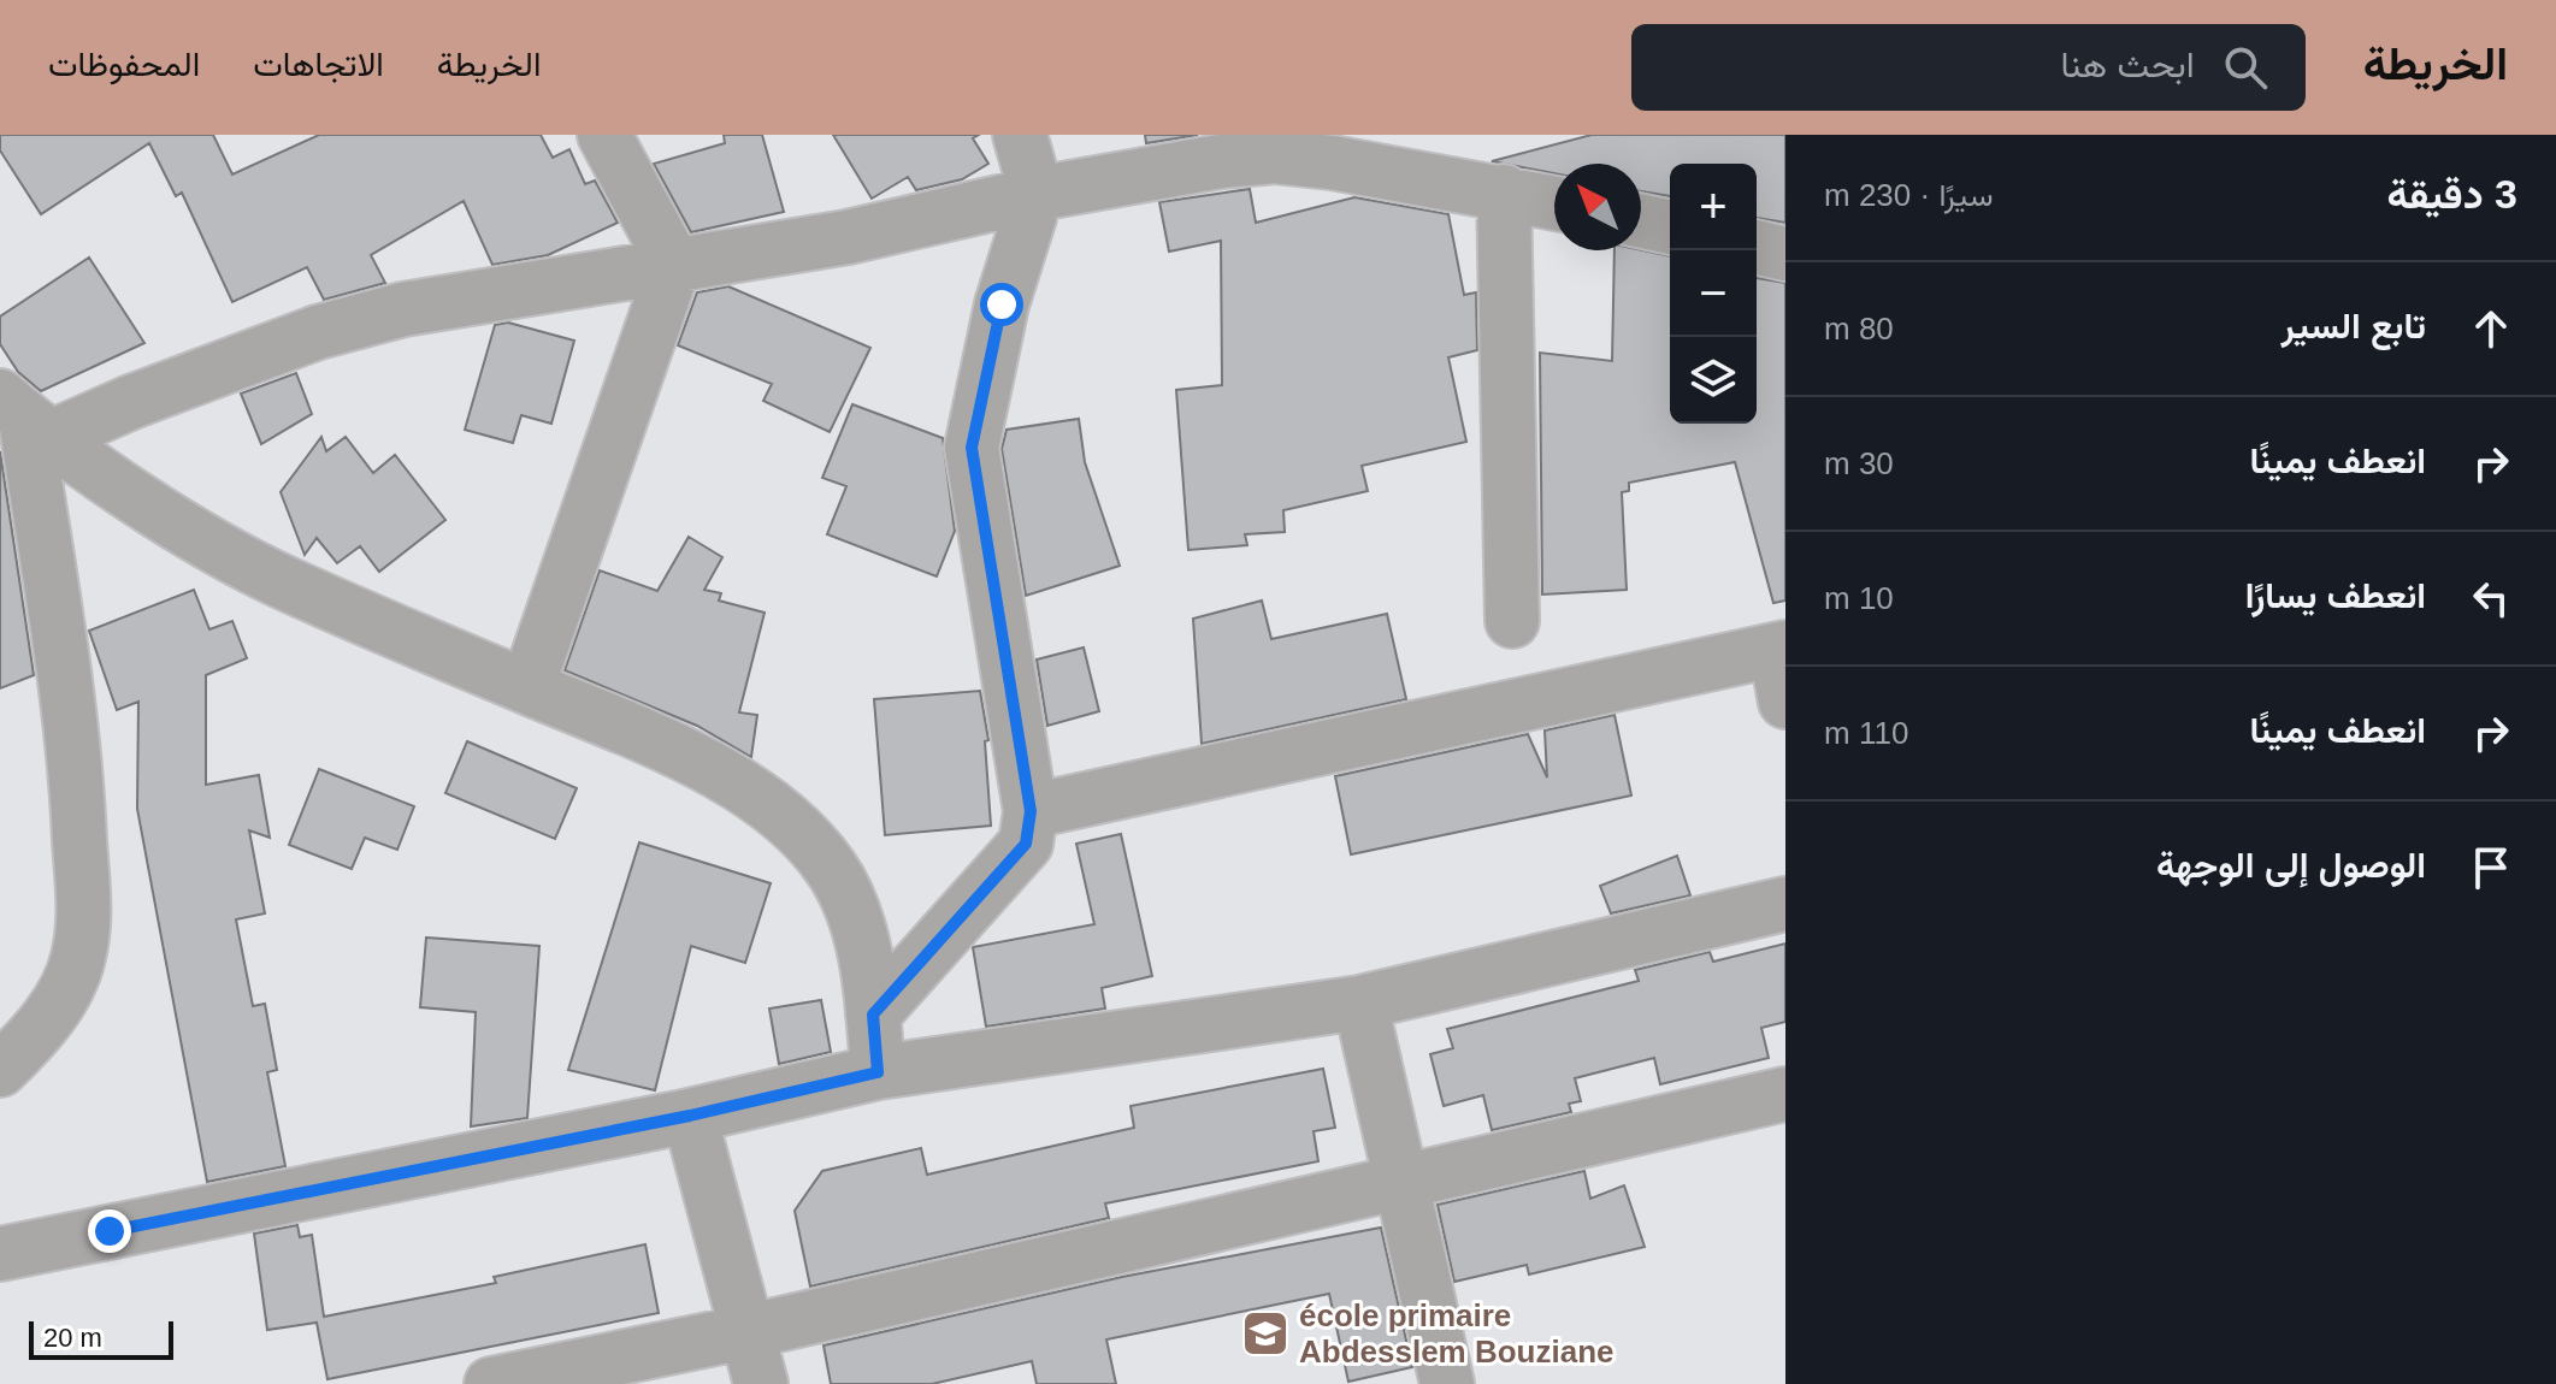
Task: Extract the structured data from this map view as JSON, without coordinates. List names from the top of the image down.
{
  "places": {
    "school or university": ["école primaire Abdesslem Bouziane"]
  },
  "scale_bar": "20 m",
  "north": "top left",
  "page": {
    "header": "الخريطة",
    "search": "ابحث هنا",
    "nav": ["الخريطة", "الاتجاهات", "المحفوظات"],
    "heading": ["3 دقيقة", "سيرًا · 230 m"],
    "map_buttons": ["+", "−"],
    "list": [
      ["تابع السير", "80 m"],
      ["انعطف يمينًا", "30 m"],
      ["انعطف يسارًا", "10 m"],
      ["انعطف يمينًا", "110 m"],
      "الوصول إلى الوجهة"
    ],
    "scale": "20 m"
  }
}
